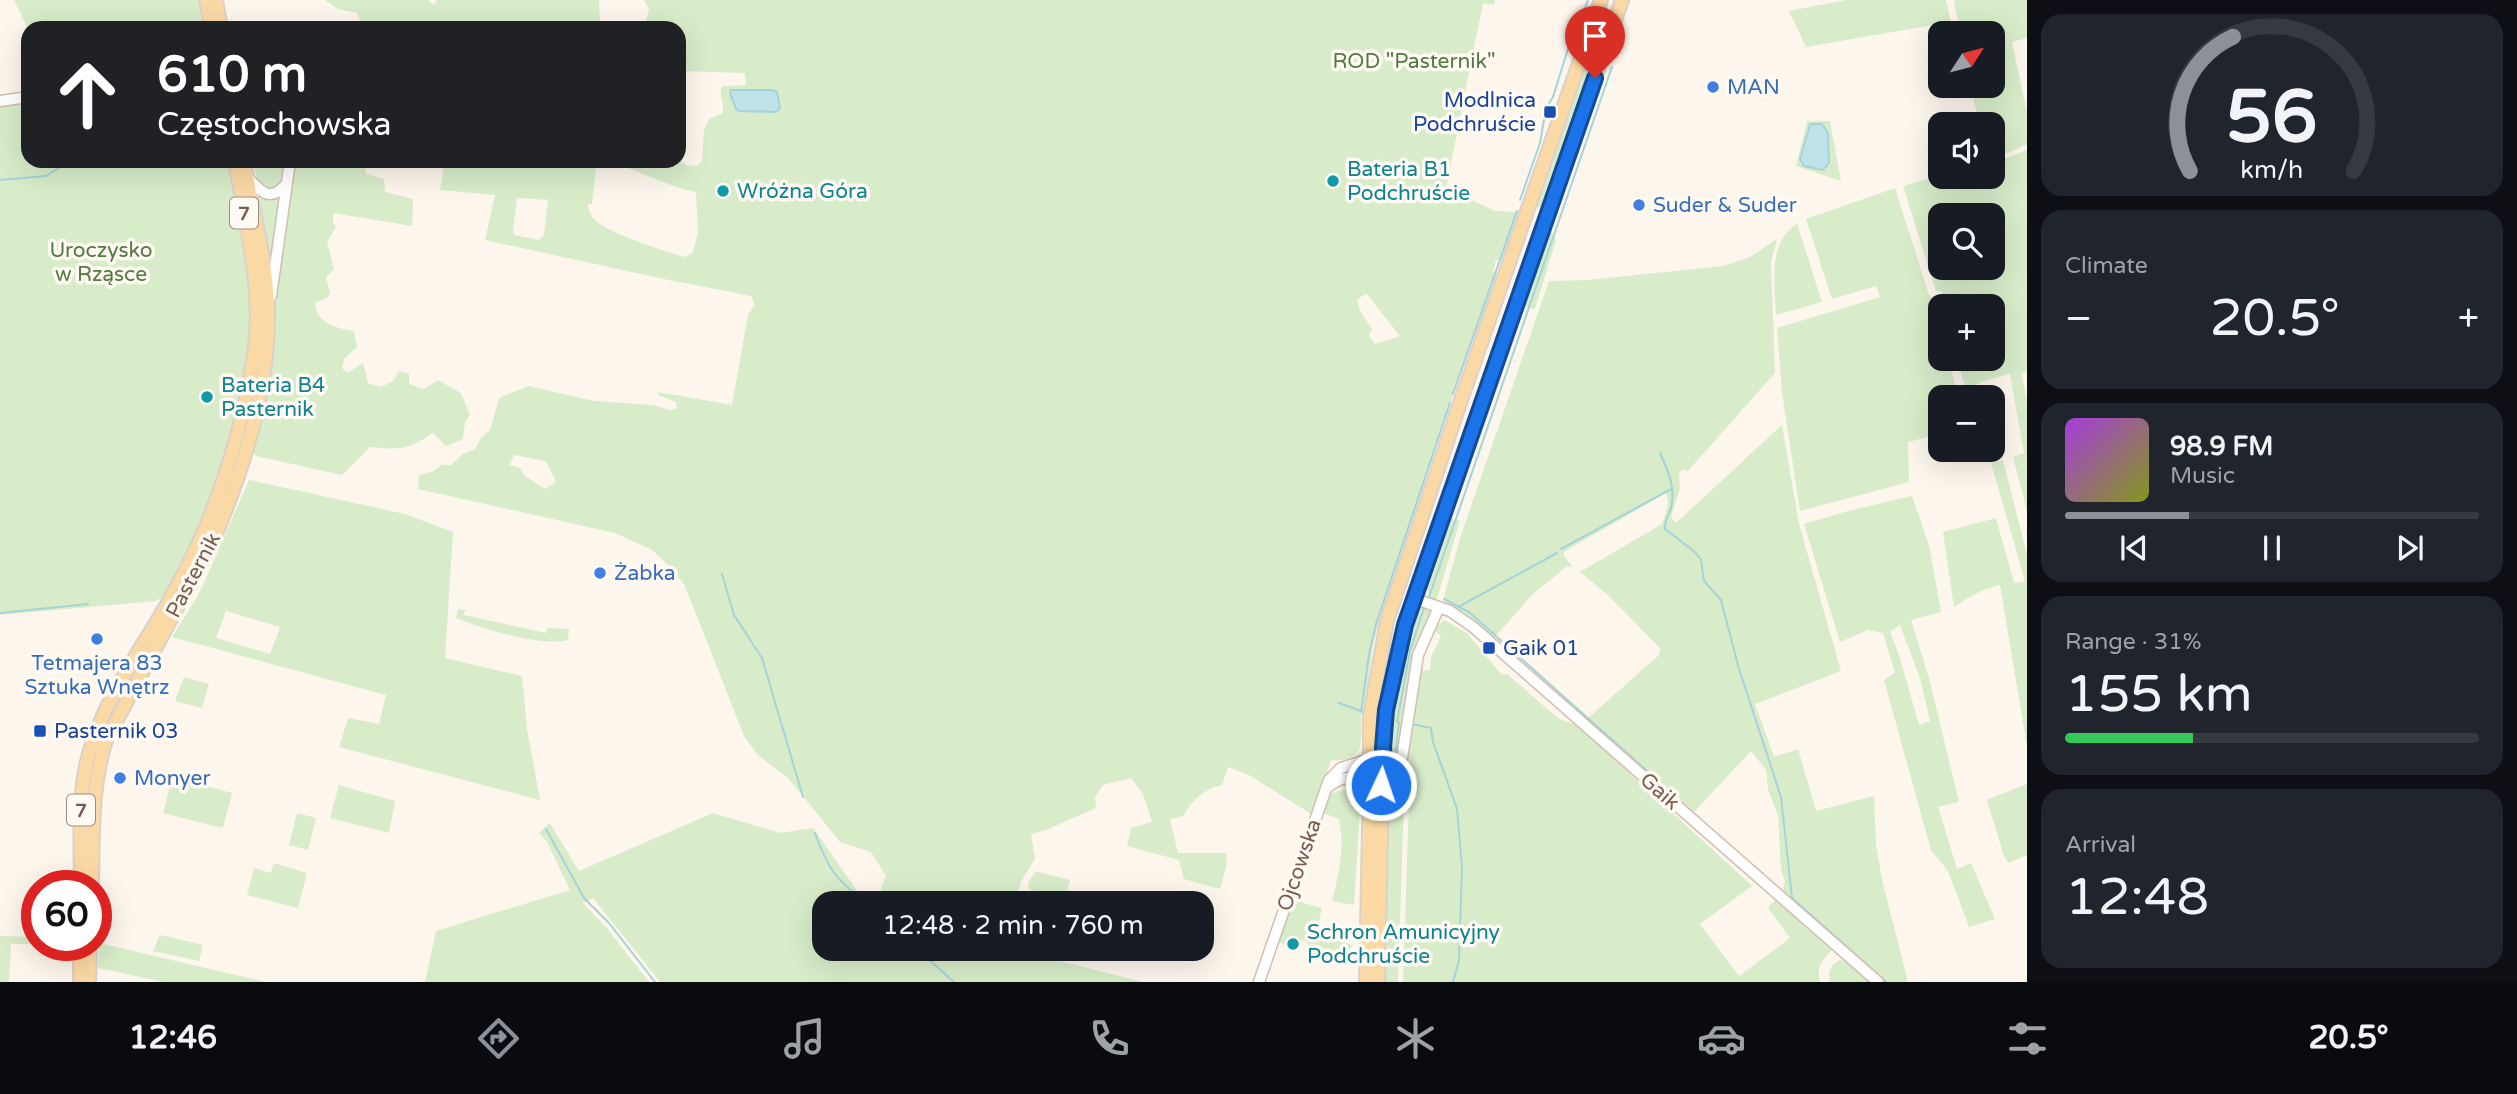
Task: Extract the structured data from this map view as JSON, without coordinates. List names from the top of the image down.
{
  "streets": {
    "main road": ["7", "Pasternik"],
    "street": ["Gaik", "Ojcowska"]
  },
  "crossings": [
    ["7", "Pasternik"]
  ],
  "parks": ["ROD \"Pasternik\"", "Uroczysko w Rząsce"],
  "places": {
    "other": [
      "MAN",
      "Bateria B1 Podchruście",
      "Wróżna Góra",
      "Suder & Suder",
      "Bateria B4 Pasternik",
      "Żabka",
      "Tetmajera 83 Sztuka Wnętrz",
      "Monyer",
      "Schron Amunicyjny Podchruście"
    ],
    "transit": ["Modlnica Podchruście", "Gaik 01", "Pasternik 03"]
  },
  "north": "top right",
  "page": {
    "map_buttons": ["+", "−"],
    "turn": ["610 m", "Częstochowska"],
    "tile": [
      "Climate",
      ["Range · 31%", "155 km"],
      ["Arrival", "12:48"]
    ],
    "heat": ["−", "20.5°", "+"],
    "song": ["98.9 FM", "Music"],
    "limit": "60",
    "trip": "12:48 · 2 min · 760 m",
    "tabs": ["12:46", "20.5°"],
    "gauge": ["56", "km/h"]
  }
}
